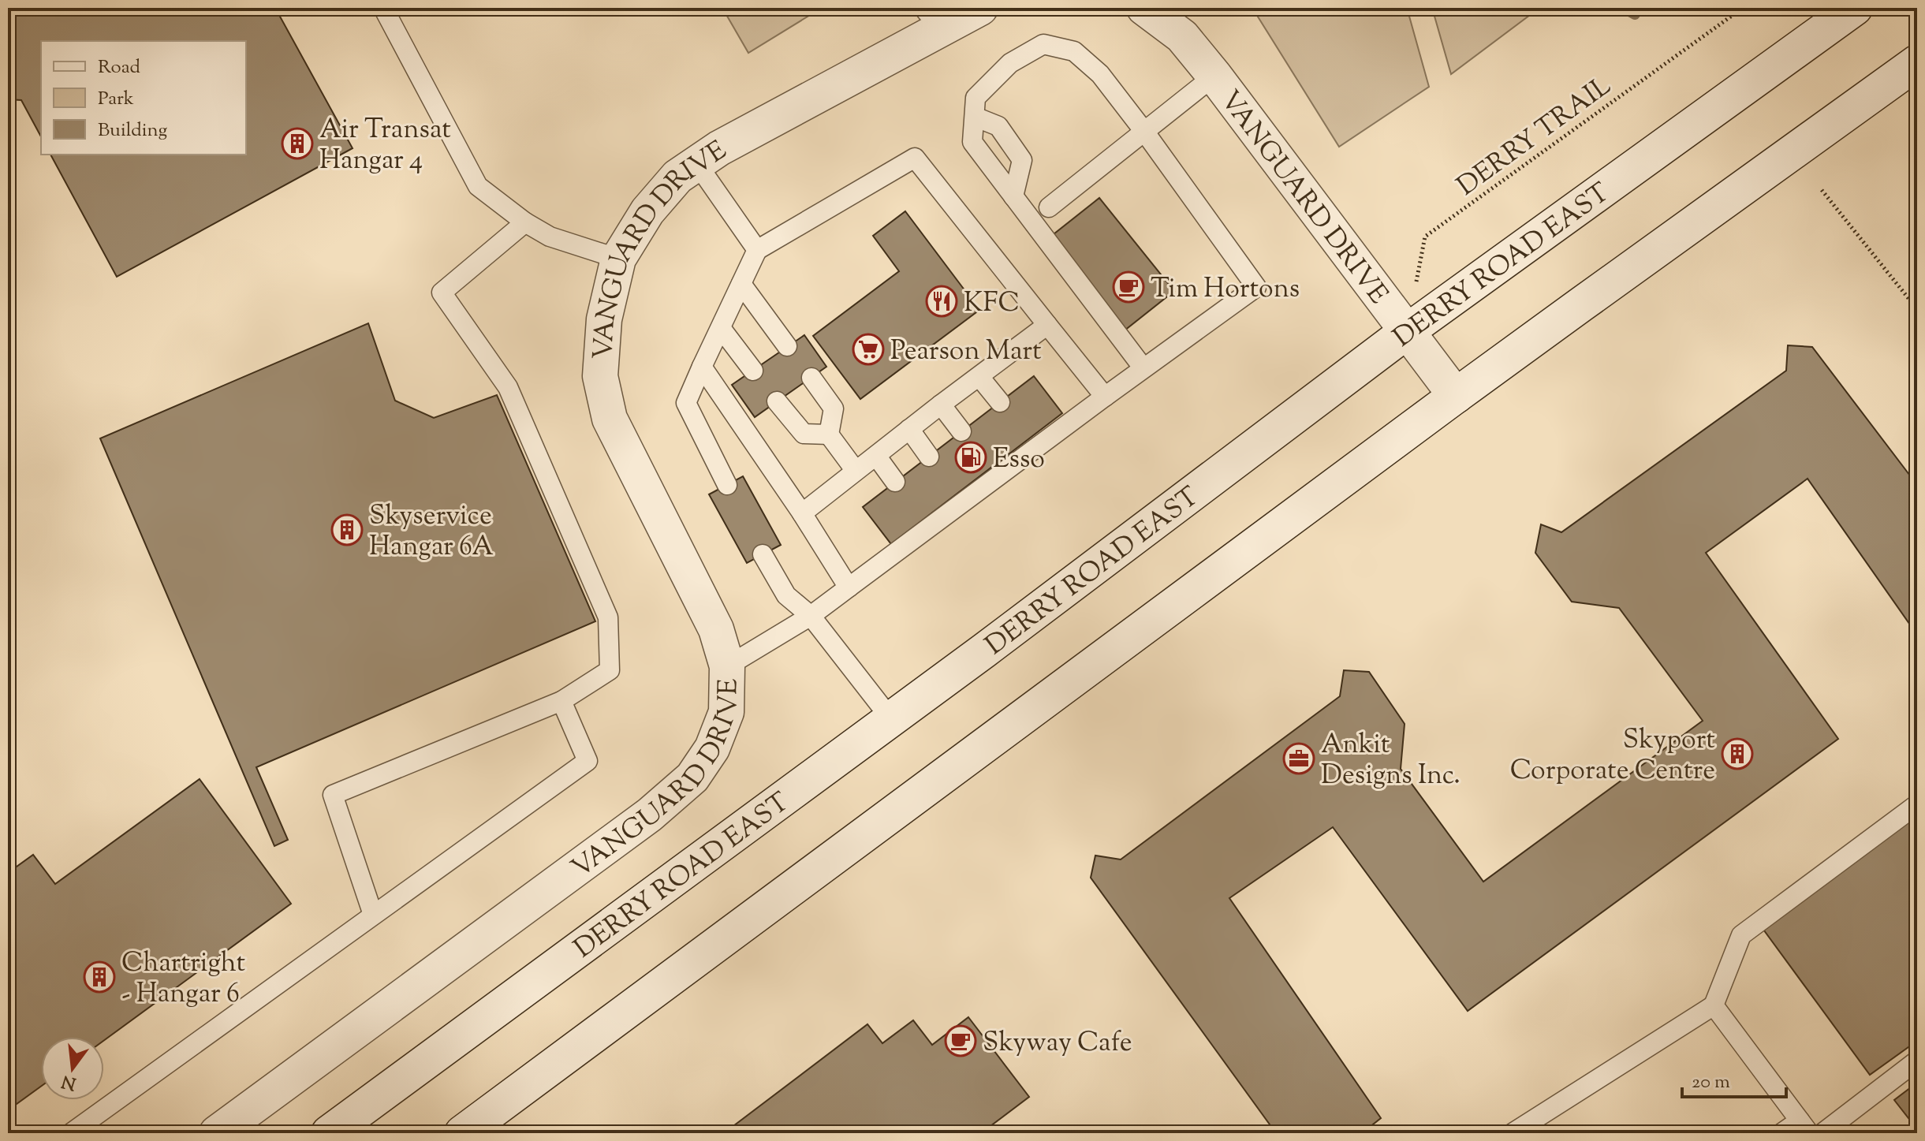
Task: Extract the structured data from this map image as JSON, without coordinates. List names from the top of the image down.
{
  "streets": {
    "main road": ["VANGUARD DRIVE", "DERRY ROAD EAST"],
    "path": ["DERRY TRAIL"]
  },
  "crossings": [
    ["DERRY TRAIL", "VANGUARD DRIVE"],
    ["DERRY TRAIL", "DERRY ROAD EAST"],
    ["VANGUARD DRIVE", "DERRY ROAD EAST"]
  ],
  "places": {
    "building": [
      "Air Transat Hangar 4",
      "Skyservice Hangar 6A",
      "Skyport Corporate Centre",
      "Chartright - Hangar 6"
    ],
    "cafe": ["Tim Hortons", "Skyway Cafe"],
    "restaurant": ["KFC"],
    "supermarket": ["Pearson Mart"],
    "fuel station": ["Esso"],
    "office": ["Ankit Designs Inc."]
  },
  "legend": ["Road", "Park", "Building"],
  "scale_bar": "20 m",
  "north": "bottom"
}
